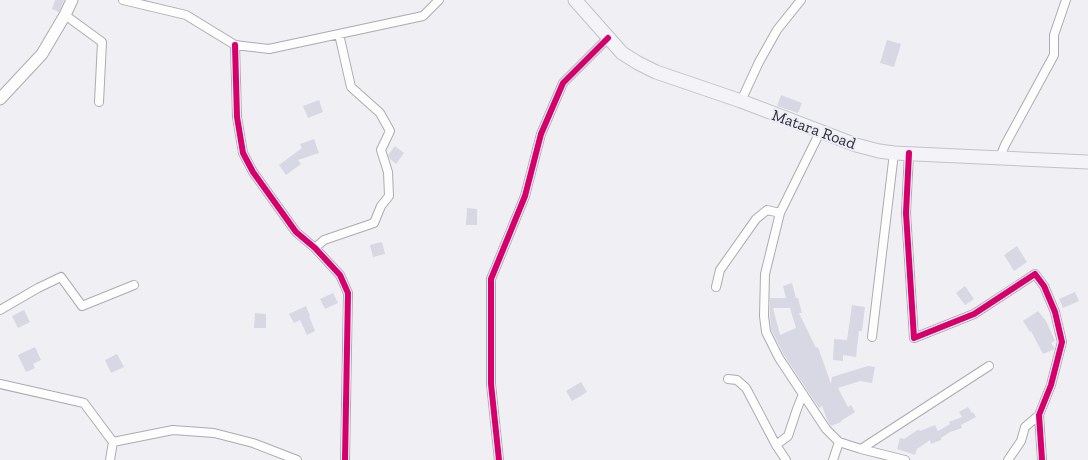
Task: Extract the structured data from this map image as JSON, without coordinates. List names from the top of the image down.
{
  "streets": {
    "highway": ["Matara Road"]
  }
}
